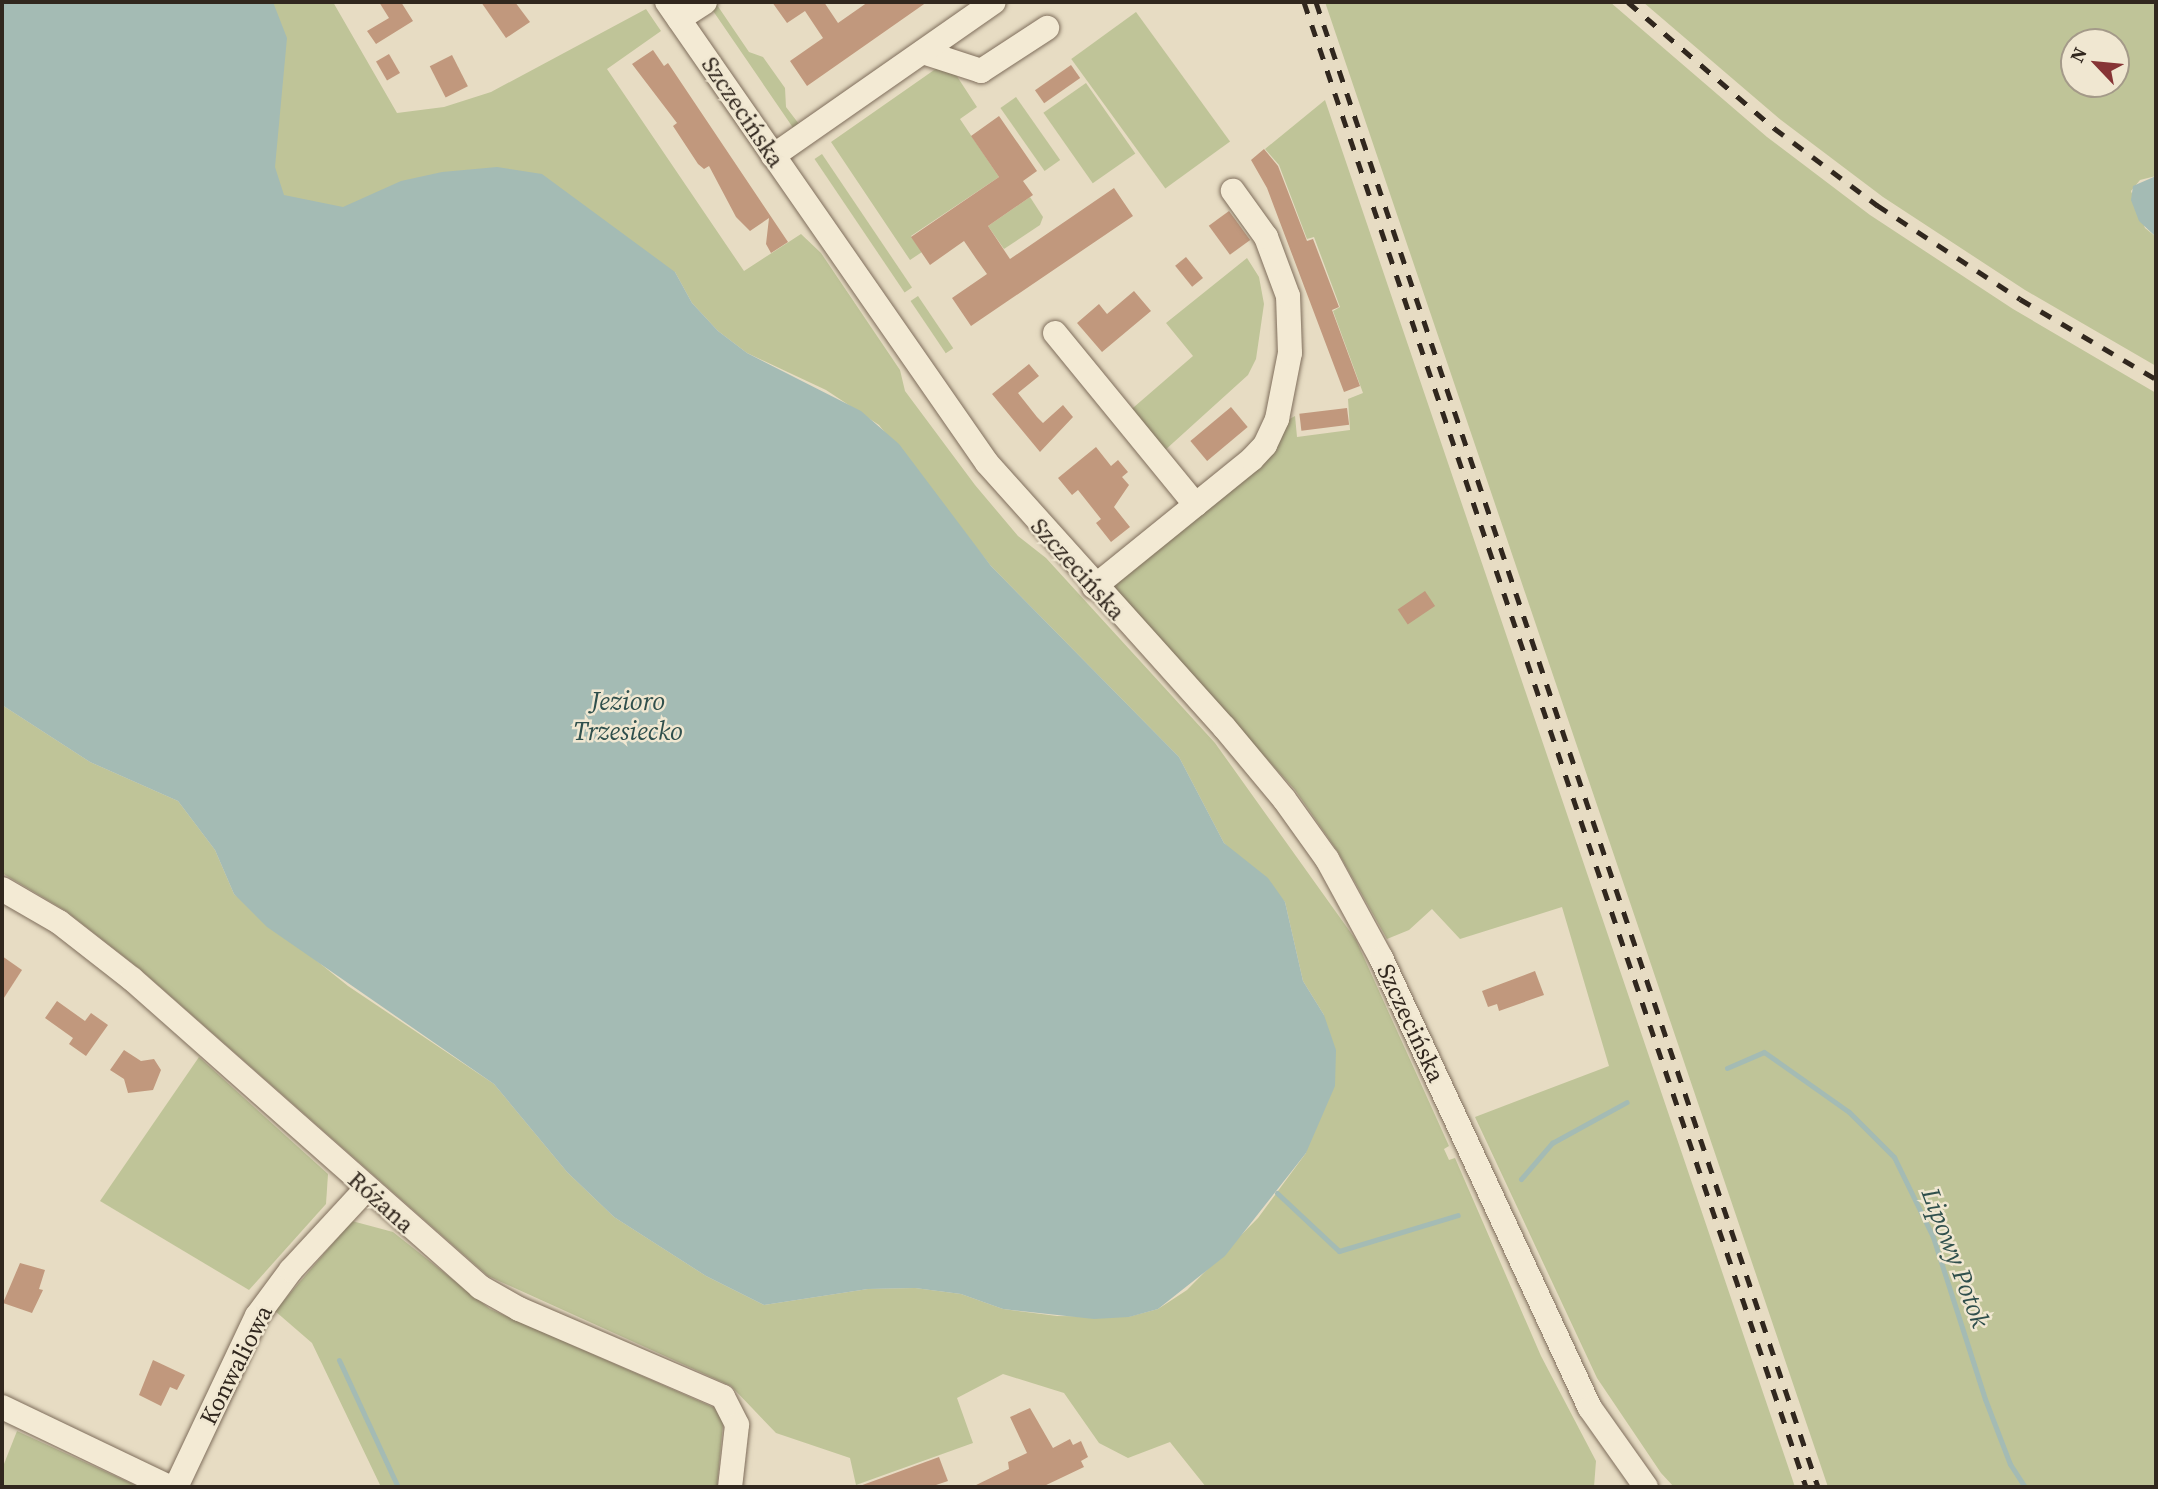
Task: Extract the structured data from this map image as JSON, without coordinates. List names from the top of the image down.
{
  "streets": {
    "street": ["Szczecińska", "Różana", "Konwaliowa"]
  },
  "crossings": [
    ["Różana", "Konwaliowa"]
  ],
  "water": ["Jezioro Trzesiecko", "Lipowy Potok"],
  "north": "top left"
}
